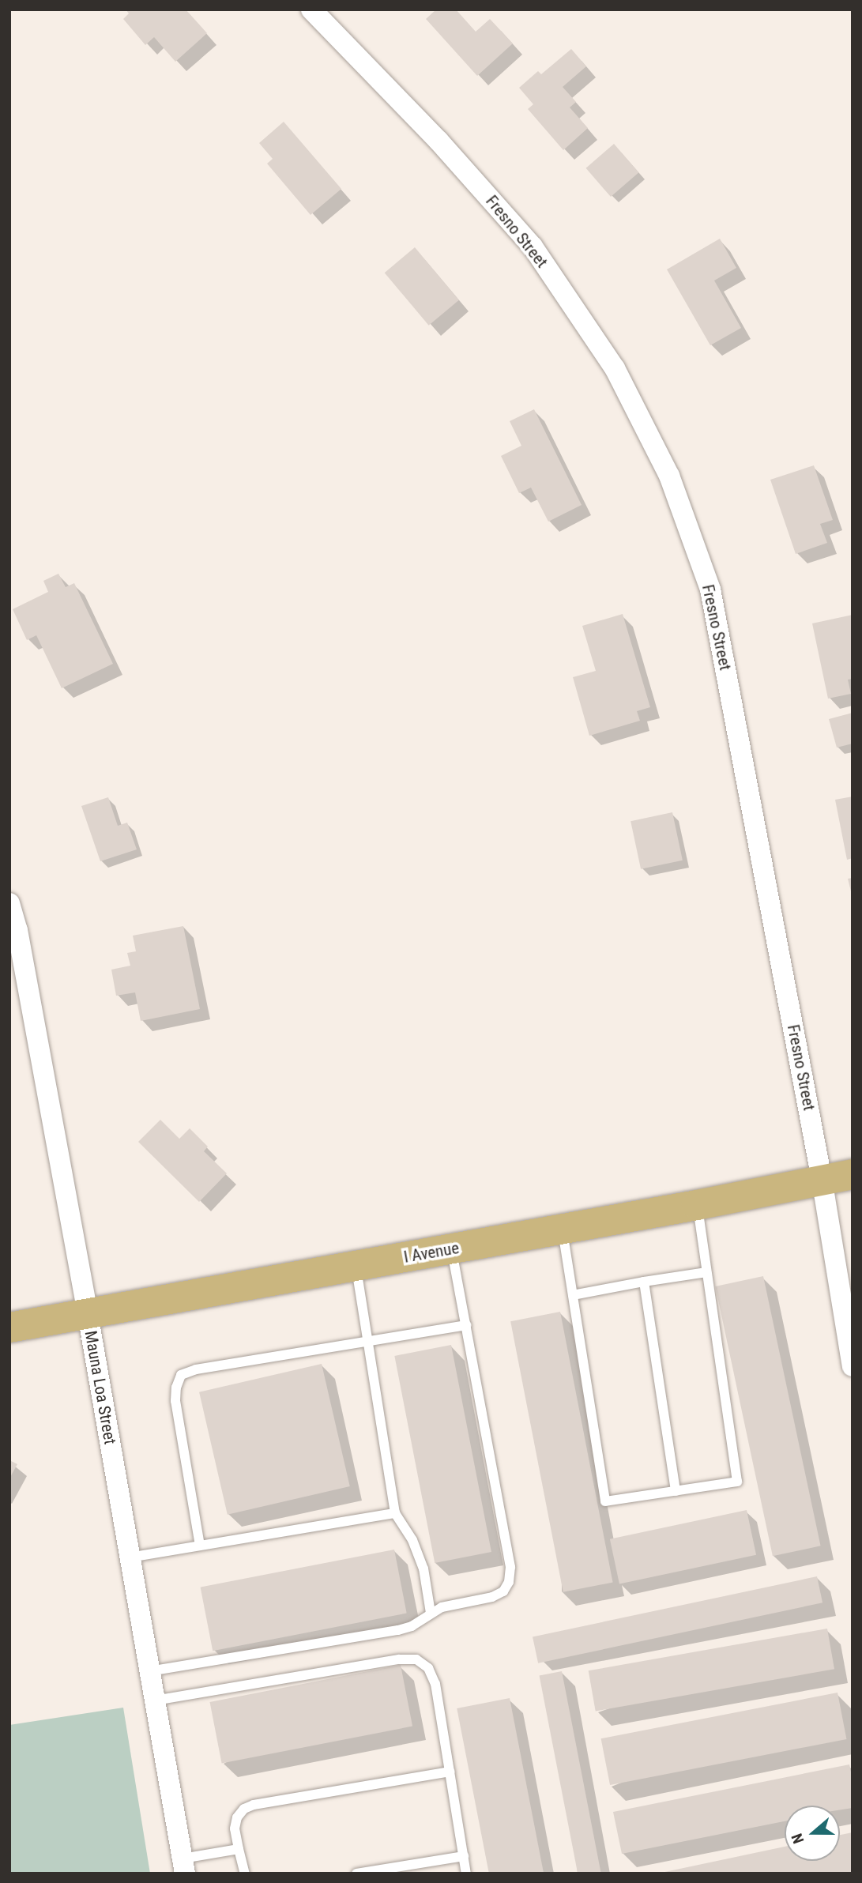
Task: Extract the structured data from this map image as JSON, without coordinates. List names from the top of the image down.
{
  "streets": {
    "main road": ["I Avenue"],
    "street": ["Fresno Street", "Mauna Loa Street"]
  },
  "crossings": [
    ["Fresno Street", "I Avenue"],
    ["I Avenue", "Mauna Loa Street"]
  ],
  "north": "left"
}
